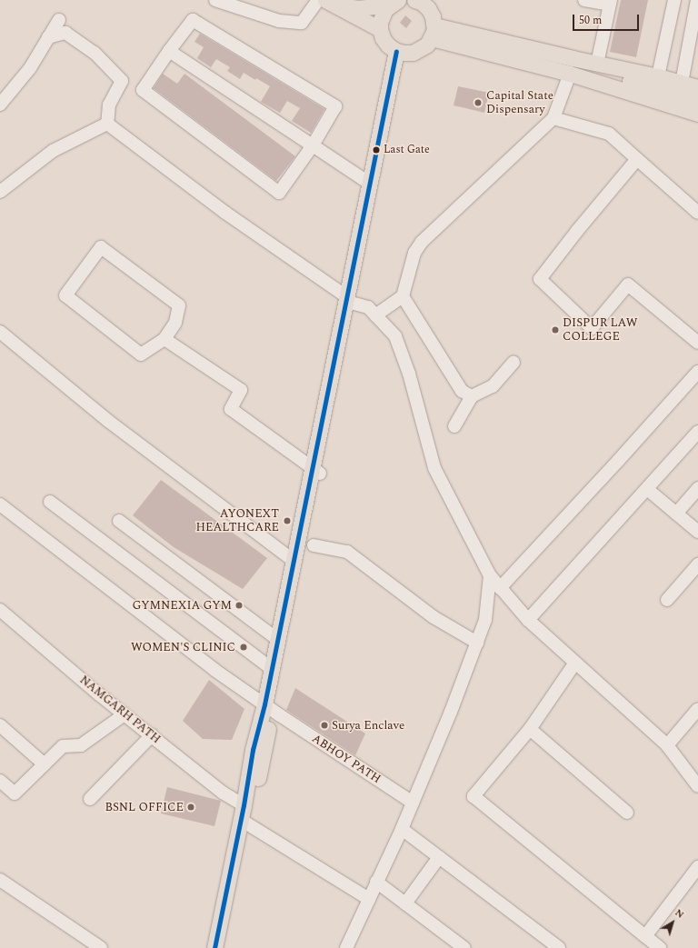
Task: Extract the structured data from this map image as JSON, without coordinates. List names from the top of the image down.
{
  "streets": {
    "street": ["NAMGARH PATH", "ABHOY PATH"]
  },
  "places": [
    "Capital State Dispensary",
    "Last Gate",
    "DISPUR LAW COLLEGE",
    "AYONEXT HEALTHCARE",
    "GYMNEXIA GYM",
    "WOMEN'S CLINIC",
    "Surya Enclave",
    "BSNL OFFICE"
  ],
  "scale_bar": "50 m",
  "north": "top right"
}
